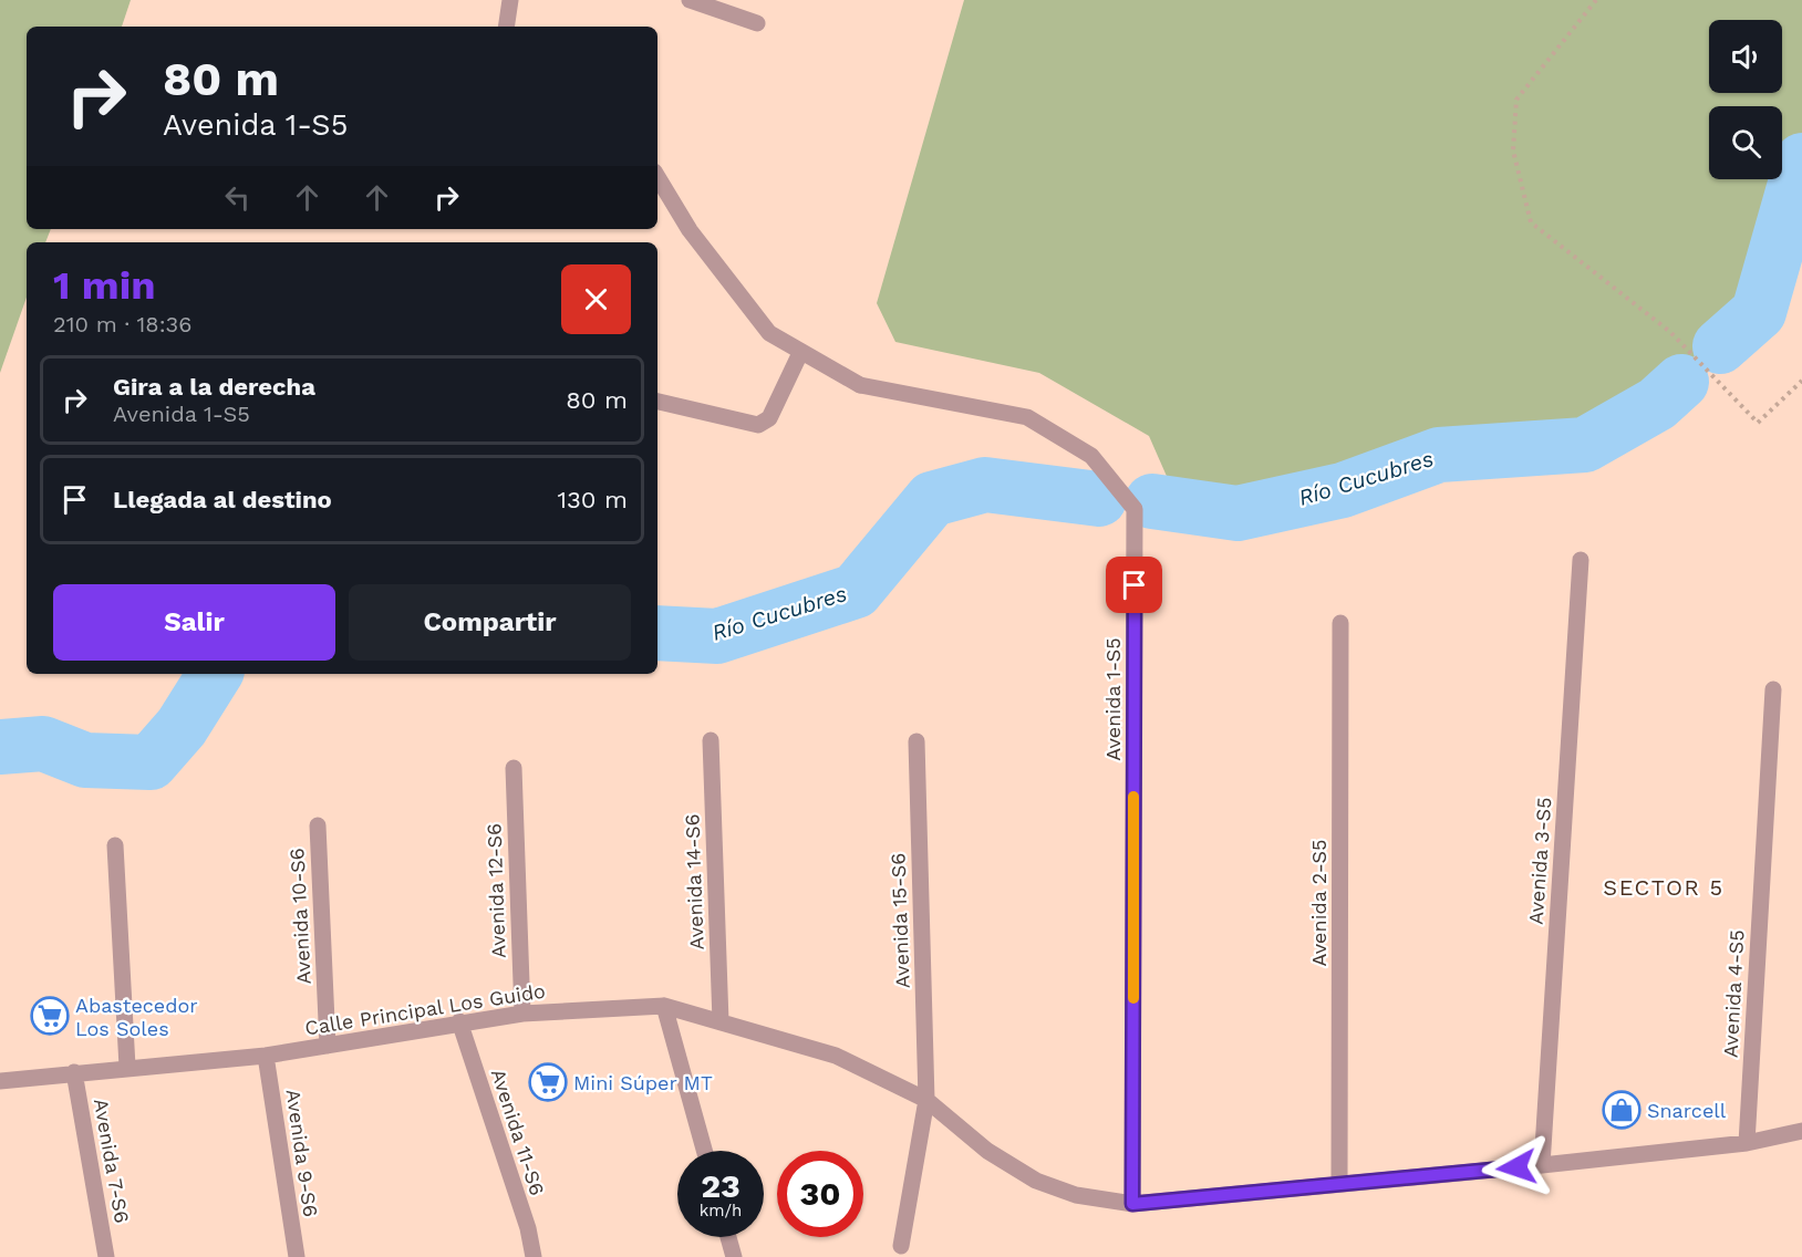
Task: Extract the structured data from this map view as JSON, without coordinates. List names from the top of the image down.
{
  "streets": {
    "street": [
      "Avenida 1-S5",
      "Avenida 3-S5",
      "Avenida 14-S6",
      "Avenida 12-S6",
      "Avenida 2-S5",
      "Avenida 10-S6",
      "Avenida 15-S6",
      "Avenida 4-S5",
      "Calle Principal Los Guido",
      "Avenida 11-S6",
      "Avenida 9-S6",
      "Avenida 7-S6"
    ]
  },
  "crossings": [
    ["Avenida 1-S5", "Calle Principal Los Guido"],
    ["Avenida 3-S5", "Calle Principal Los Guido"],
    ["Avenida 14-S6", "Calle Principal Los Guido"],
    ["Avenida 12-S6", "Calle Principal Los Guido"],
    ["Avenida 2-S5", "Calle Principal Los Guido"],
    ["Avenida 10-S6", "Calle Principal Los Guido"],
    ["Avenida 15-S6", "Calle Principal Los Guido"],
    ["Avenida 4-S5", "Calle Principal Los Guido"],
    ["Calle Principal Los Guido", "Avenida 11-S6"],
    ["Calle Principal Los Guido", "Avenida 9-S6"],
    ["Calle Principal Los Guido", "Avenida 7-S6"]
  ],
  "districts": ["SECTOR 5"],
  "water": ["Río Cucubres"],
  "places": {
    "supermarket": ["Abastecedor Los Soles", "Mini Súper MT"],
    "shop": ["Snarcell"]
  },
  "page": {
    "turn": ["80 m", "Avenida 1-S5"],
    "heading": ["1 min", "210 m · 18:36"],
    "list": [
      {
        "name": "Gira a la derecha",
        "note": "Avenida 1-S5",
        "value": "80 m"
      },
      {
        "name": "Llegada al destino",
        "value": "130 m"
      }
    ],
    "buttons": ["Salir", "Compartir"],
    "speed": "23 km/h",
    "limit": "30"
  }
}
